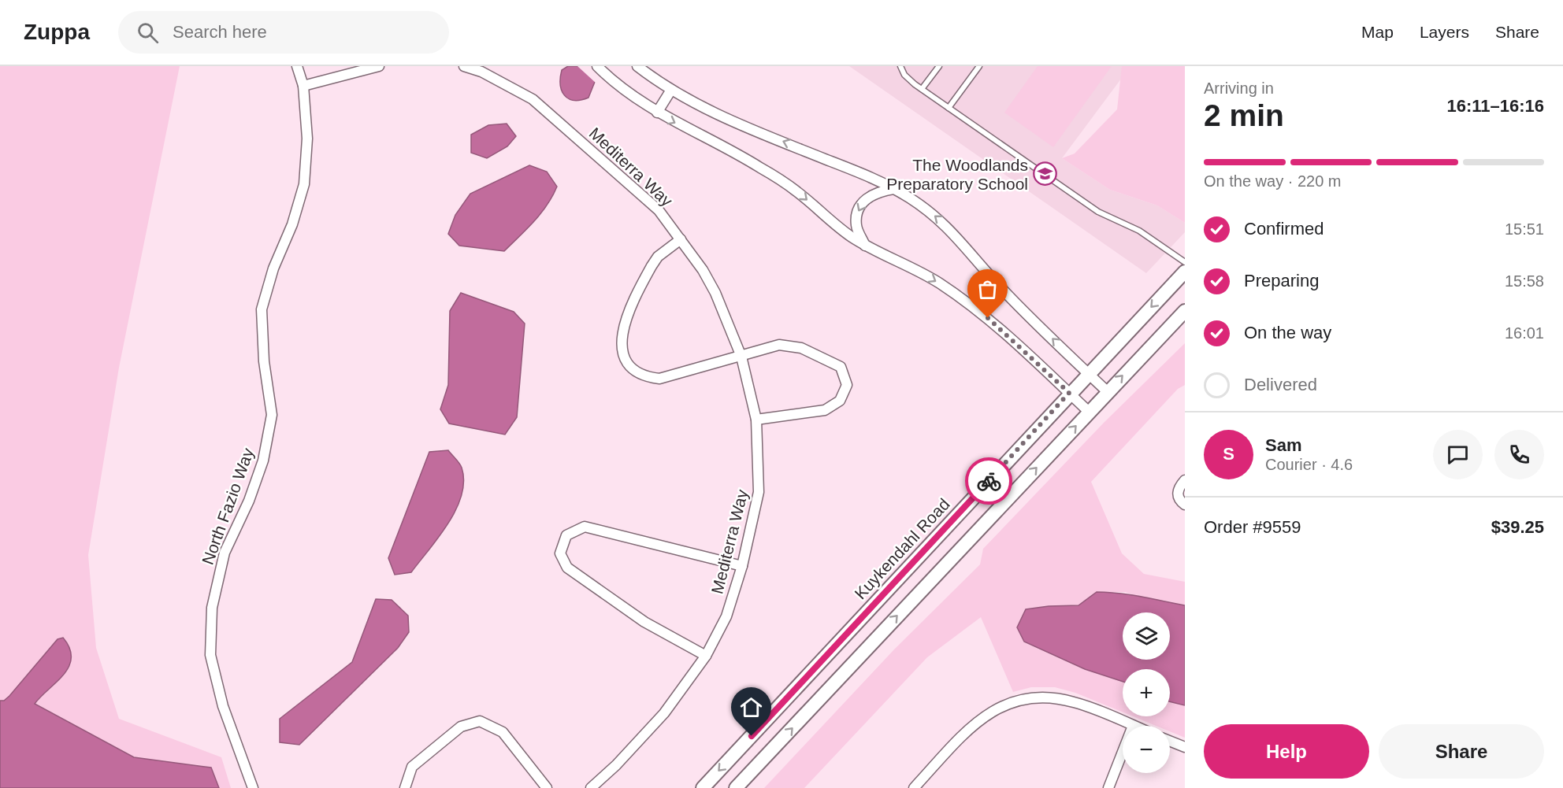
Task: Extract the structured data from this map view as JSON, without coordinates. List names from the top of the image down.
{
  "streets": {
    "main road": ["Kuykendahl Road"],
    "street": ["Mediterra Way", "North Fazio Way"]
  },
  "places": {
    "school or university": ["The Woodlands Preparatory School"]
  },
  "page": {
    "header": "Zuppa",
    "search": "Search here",
    "nav": ["Map", "Layers", "Share"],
    "heading": ["2 min", "Arriving in", "16:11–16:16"],
    "panel": [
      "Sam",
      "Courier · 4.6",
      "Order #9559",
      "$39.25"
    ],
    "bar": "On the way · 220 m",
    "list": [
      ["Confirmed", "15:51"],
      ["Preparing", "15:58"],
      ["On the way", "16:01"],
      "Delivered"
    ],
    "round": "S",
    "map_buttons": ["+", "−"],
    "buttons": ["Help", "Share"]
  }
}
